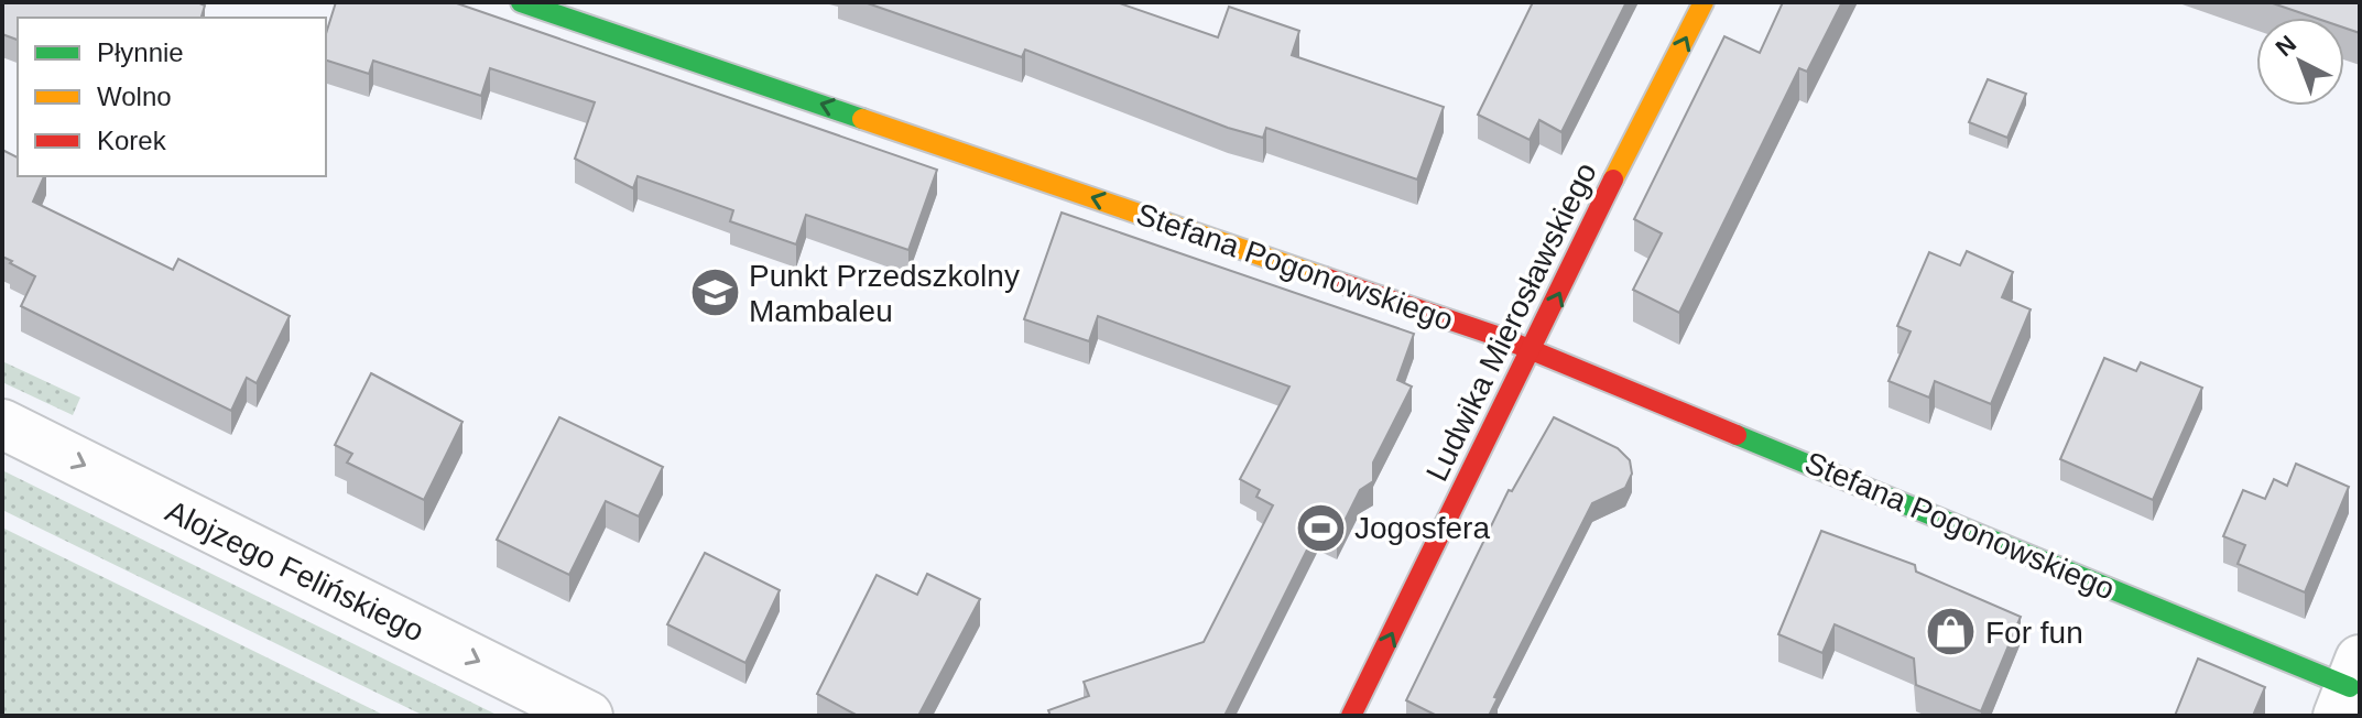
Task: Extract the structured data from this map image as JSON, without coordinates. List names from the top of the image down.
{
  "streets": {
    "street": ["Stefana Pogonowskiego", "Ludwika Mierosławskiego", "Alojzego Felińskiego"]
  },
  "crossings": [
    ["Stefana Pogonowskiego", "Ludwika Mierosławskiego"]
  ],
  "one_way": ["Stefana Pogonowskiego", "Ludwika Mierosławskiego", "Alojzego Felińskiego"],
  "places": {
    "school or university": ["Punkt Przedszkolny Mambaleu"],
    "sports": ["Jogosfera"],
    "shop": ["For fun"]
  },
  "legend": ["Płynnie", "Wolno", "Korek"],
  "north": "top left"
}
